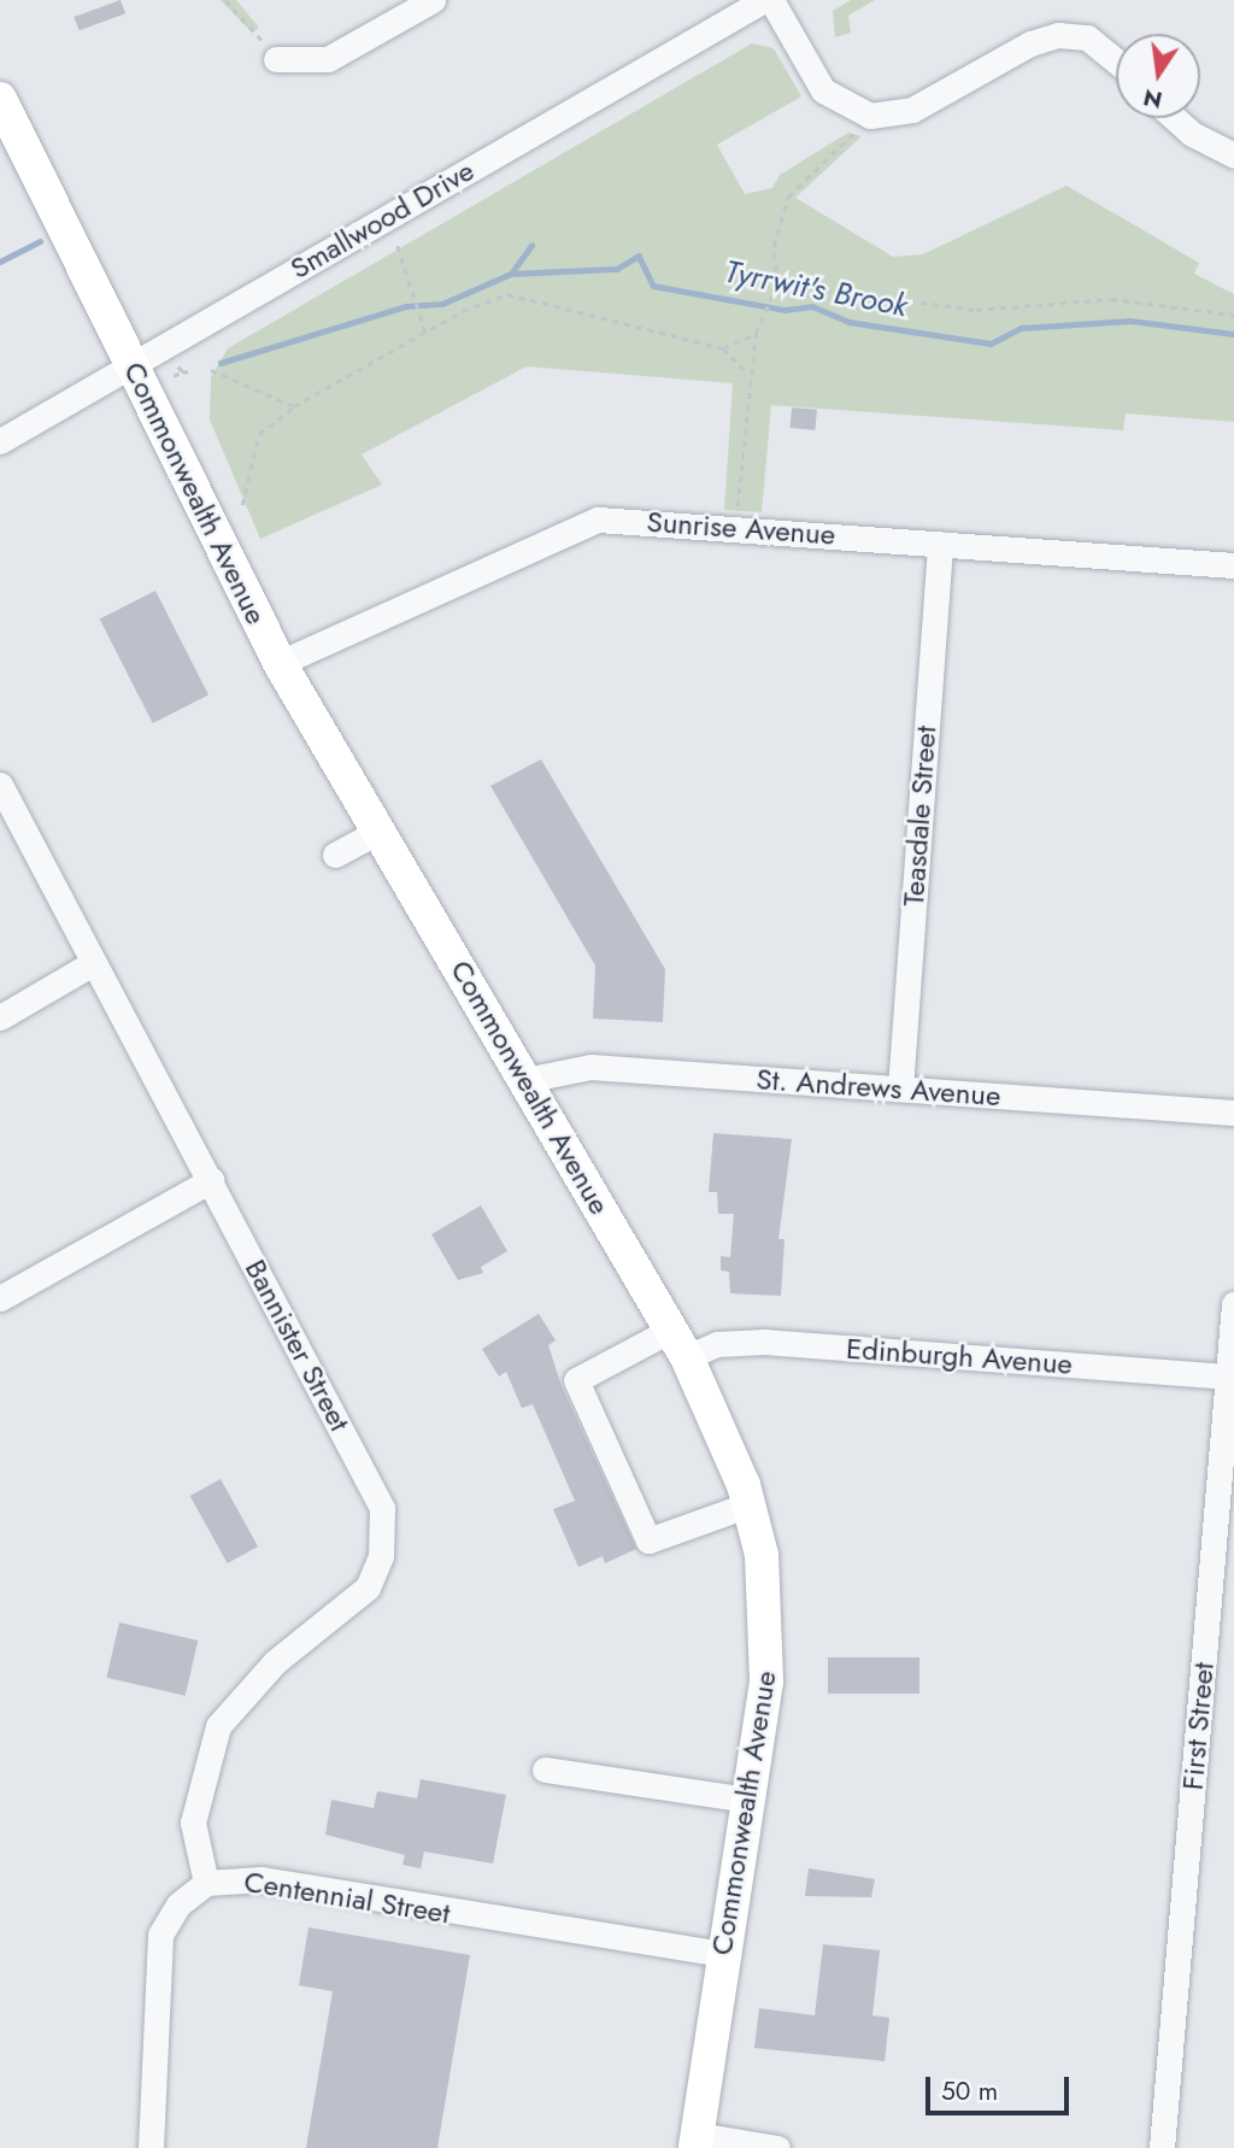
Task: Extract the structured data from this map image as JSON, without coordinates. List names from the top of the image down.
{
  "streets": {
    "main road": ["Commonwealth Avenue"],
    "street": [
      "Smallwood Drive",
      "Sunrise Avenue",
      "Teasdale Street",
      "St. Andrews Avenue",
      "Bannister Street",
      "Edinburgh Avenue",
      "First Street",
      "Centennial Street"
    ]
  },
  "crossings": [
    ["Smallwood Drive", "Commonwealth Avenue"],
    ["Commonwealth Avenue", "Sunrise Avenue"],
    ["Commonwealth Avenue", "St. Andrews Avenue"],
    ["Commonwealth Avenue", "Edinburgh Avenue"],
    ["Commonwealth Avenue", "Centennial Street"],
    ["Sunrise Avenue", "Teasdale Street"],
    ["Teasdale Street", "St. Andrews Avenue"],
    ["Bannister Street", "Centennial Street"],
    ["Edinburgh Avenue", "First Street"]
  ],
  "water": ["Tyrrwit's Brook"],
  "scale_bar": "50 m",
  "north": "bottom"
}
